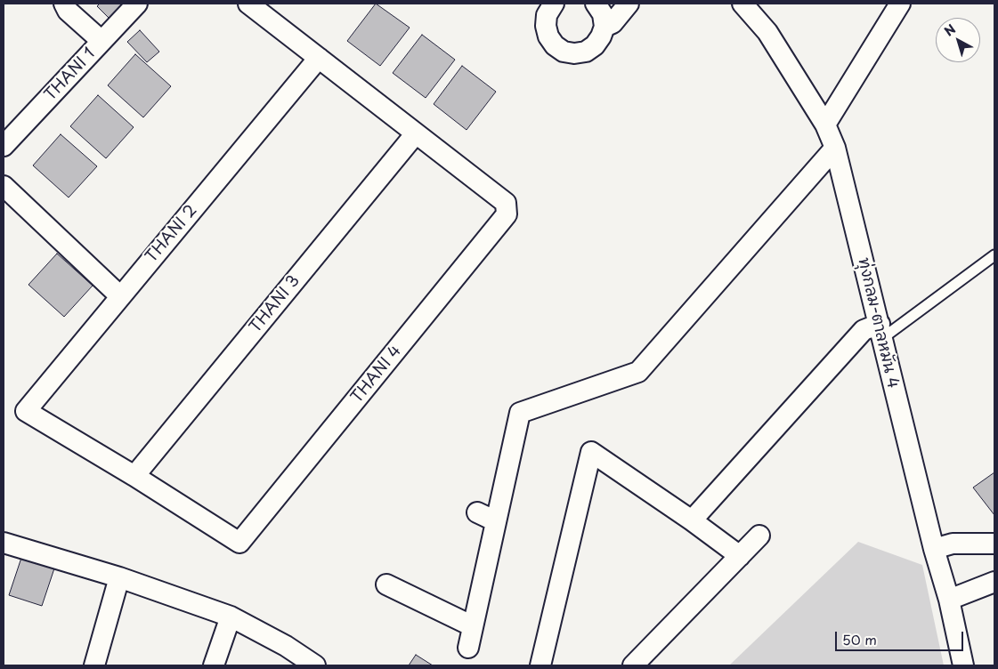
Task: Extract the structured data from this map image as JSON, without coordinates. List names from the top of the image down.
{
  "streets": {
    "street": [
      "THANI 1",
      "THANI 2",
      "THANI 3",
      "ทุ่งกลม-ตาลหมัน 4",
      "THANI 4"
    ]
  },
  "crossings": [
    ["THANI 2", "THANI 3"],
    ["THANI 2", "THANI 4"],
    ["THANI 3", "THANI 4"]
  ],
  "scale_bar": "50 m",
  "north": "top left"
}
